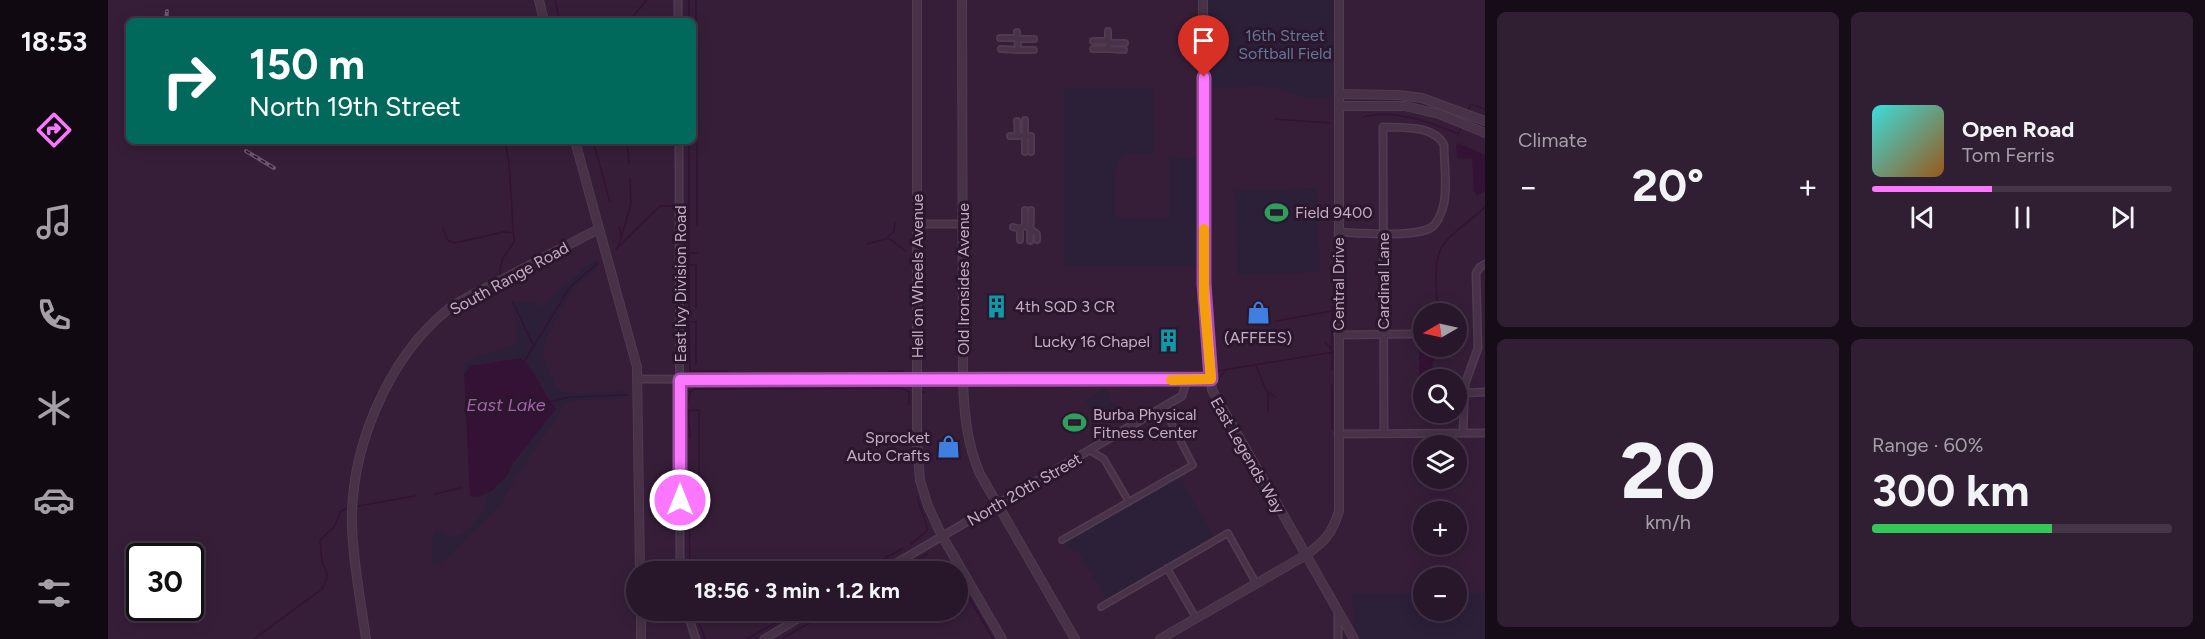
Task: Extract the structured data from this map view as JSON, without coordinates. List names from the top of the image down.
{
  "streets": {
    "street": [
      "Hell on Wheels Avenue",
      "South Range Road",
      "Old Ironsides Avenue",
      "Cardinal Lane",
      "East Ivy Division Road",
      "Central Drive",
      "East Legends Way",
      "North 20th Street"
    ]
  },
  "crossings": [
    ["Hell on Wheels Avenue", "North 20th Street"],
    ["Old Ironsides Avenue", "North 20th Street"],
    ["Central Drive", "East Legends Way"]
  ],
  "water": ["East Lake"],
  "parks": ["16th Street Softball Field"],
  "places": {
    "sports": ["Field 9400", "Burba Physical Fitness Center"],
    "building": ["4th SQD 3 CR", "Lucky 16 Chapel"],
    "shop": ["(AFFEES)", "Sprocket Auto Crafts"]
  },
  "north": "left",
  "page": {
    "tabs": "18:53",
    "tile": [
      "Climate",
      ["20", "km/h"],
      ["Range · 60%", "300 km"]
    ],
    "turn": ["150 m", "North 19th Street"],
    "song": ["Open Road", "Tom Ferris"],
    "heat": ["−", "20°", "+"],
    "map_buttons": ["+", "−"],
    "limit": "30",
    "trip": "18:56 · 3 min · 1.2 km"
  }
}
